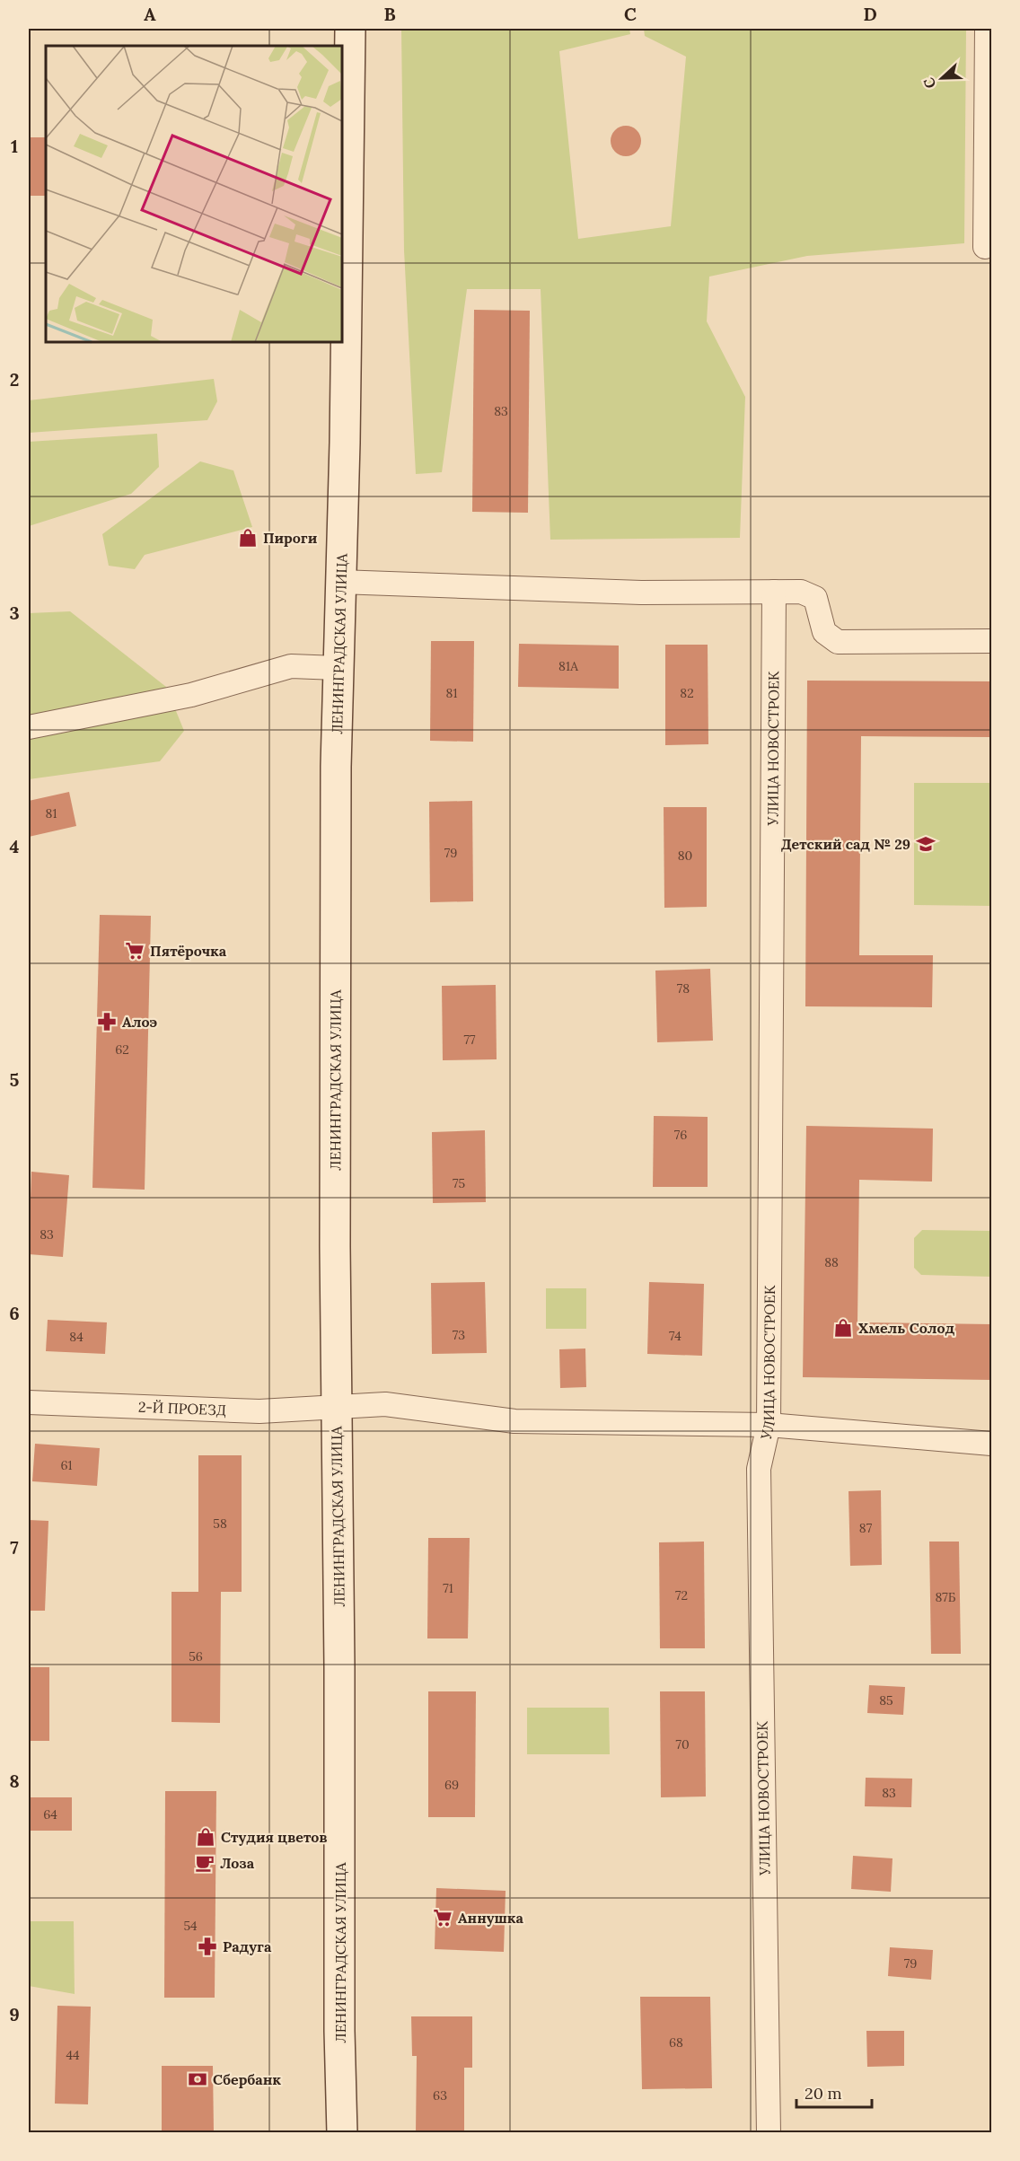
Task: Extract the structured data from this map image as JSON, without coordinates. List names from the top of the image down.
{
  "streets": {
    "main road": ["ЛЕНИНГРАДСКАЯ УЛИЦА"],
    "street": ["УЛИЦА НОВОСТРОЕК", "2-Й ПРОЕЗД"]
  },
  "crossings": [
    ["ЛЕНИНГРАДСКАЯ УЛИЦА", "2-Й ПРОЕЗД"],
    ["УЛИЦА НОВОСТРОЕК", "2-Й ПРОЕЗД"]
  ],
  "places": {
    "shop": ["Пироги", "Хмель Солод", "Студия цветов"],
    "school or university": ["Детский сад № 29"],
    "supermarket": ["Пятёрочка", "Аннушка"],
    "pharmacy": ["Алоэ", "Радуга"],
    "cafe": ["Лоза"],
    "bank": ["Сбербанк"]
  },
  "house_numbers": [
    "83",
    "81А",
    "81",
    "82",
    "81",
    "79",
    "80",
    "78",
    "77",
    "62",
    "76",
    "75",
    "83",
    "88",
    "73",
    "74",
    "84",
    "61",
    "58",
    "87",
    "71",
    "72",
    "87Б",
    "56",
    "85",
    "70",
    "69",
    "83",
    "64",
    "54",
    "79",
    "68",
    "44",
    "63"
  ],
  "scale_bar": "20 m",
  "north": "left",
  "grid": {
    "columns": [
      "A",
      "B",
      "C",
      "D"
    ],
    "rows": [
      "1",
      "2",
      "3",
      "4",
      "5",
      "6",
      "7",
      "8",
      "9"
    ]
  }
}
